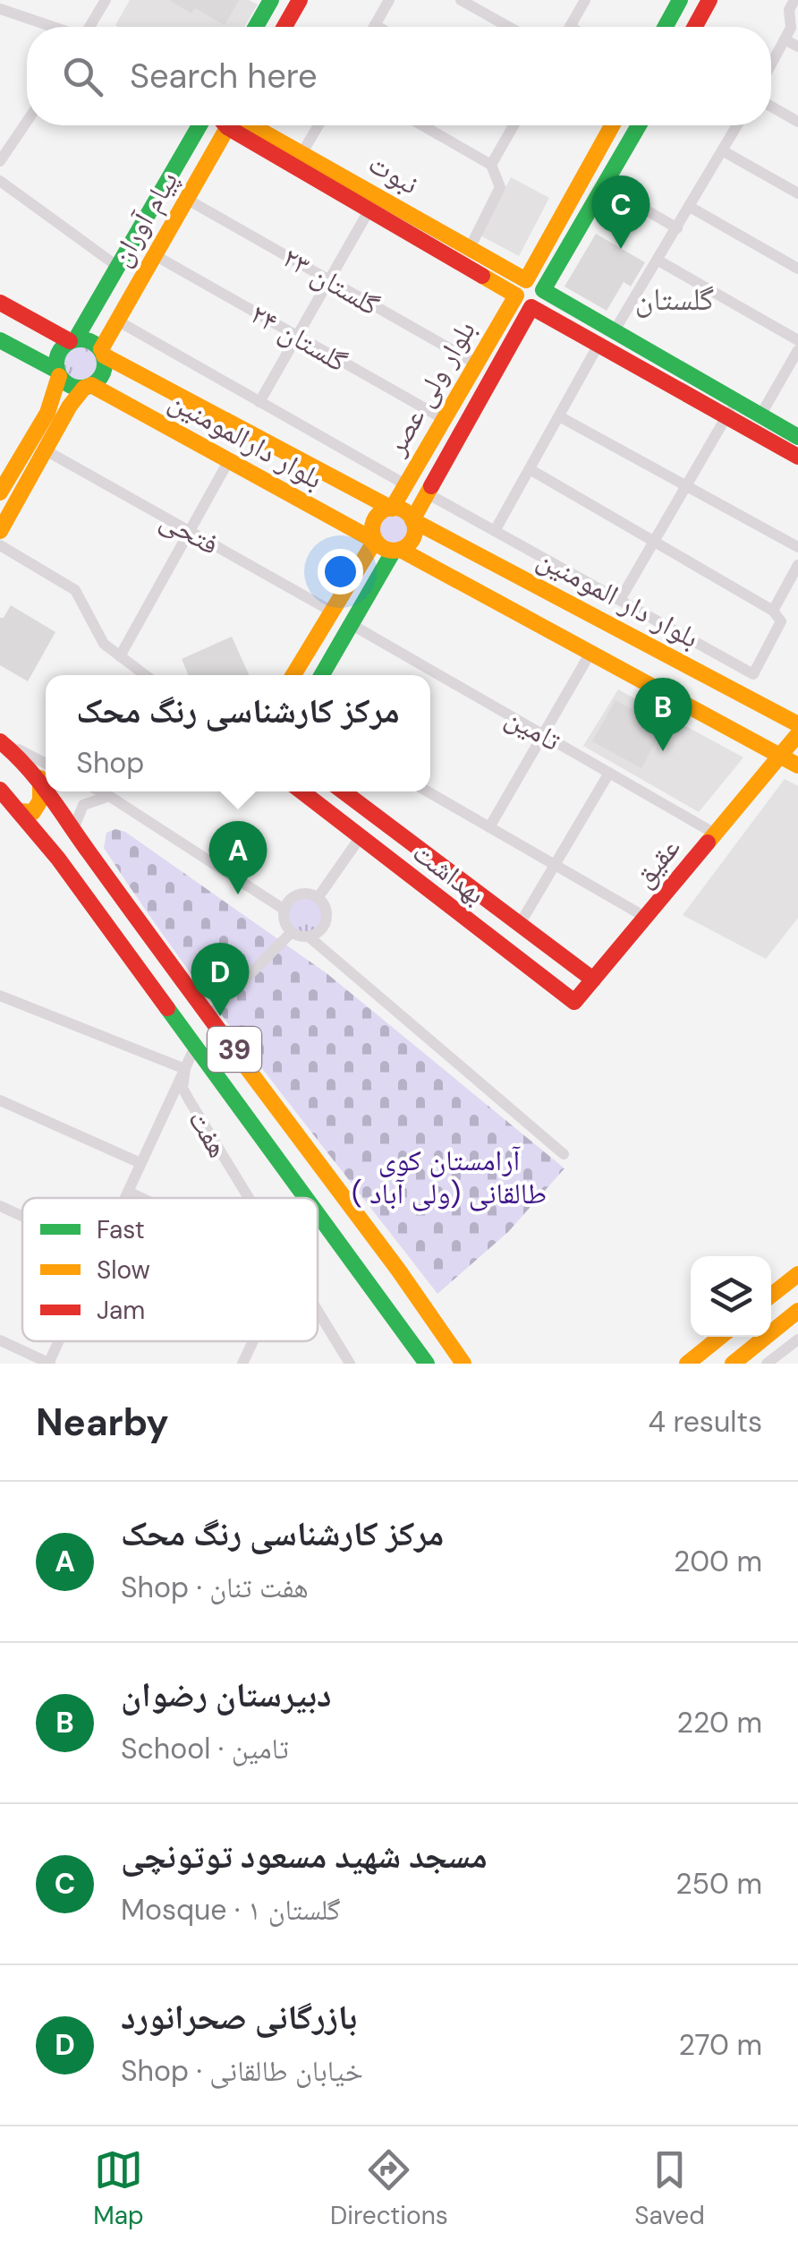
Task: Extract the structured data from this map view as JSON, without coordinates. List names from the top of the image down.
{
  "streets": {
    "main road": [
      "نبوت",
      "پیام آوران",
      "بلوار ولی عصر",
      "بلوار دارالمومنین",
      "بلوار دار المومنین",
      "عقیق",
      "بهداشت",
      "39"
    ],
    "street": [
      "گلستان ۲۳",
      "گلستان ۲۴",
      "فتحی",
      "تامین",
      "هفت"
    ]
  },
  "crossings": [
    ["نبوت", "بلوار ولی عصر"],
    ["پیام آوران", "گلستان ۲۳"],
    ["پیام آوران", "گلستان ۲۴"],
    ["پیام آوران", "بلوار دارالمومنین"],
    ["گلستان ۲۳", "بلوار ولی عصر"],
    ["گلستان ۲۴", "بلوار ولی عصر"],
    ["بلوار ولی عصر", "بلوار دارالمومنین"],
    ["بلوار ولی عصر", "بلوار دار المومنین"],
    ["بلوار دارالمومنین", "بلوار دار المومنین"],
    ["تامین", "عقیق"],
    ["عقیق", "بهداشت"]
  ],
  "districts": ["گلستان"],
  "parks": ["آرامستان کوی طالقانی (ولی آباد )"],
  "legend": ["Fast", "Slow", "Jam"],
  "page": {
    "search": "Search here",
    "pins": [
      "C",
      "B",
      "A",
      "D"
    ],
    "popup": ["مرکز کارشناسی رنگ محک", "Shop"],
    "heading": ["Nearby", "4 results"],
    "list": [
      {
        "mark": "A",
        "name": "مرکز کارشناسی رنگ محک",
        "note": "Shop · هفت تنان",
        "value": "200 m"
      },
      {
        "mark": "B",
        "name": "دبیرستان رضوان",
        "note": "School · تامین",
        "value": "220 m"
      },
      {
        "mark": "C",
        "name": "مسجد شهید مسعود توتونچی",
        "note": "Mosque · گلستان ۱",
        "value": "250 m"
      },
      {
        "mark": "D",
        "name": "بازرگانی صحرانورد",
        "note": "Shop · خیابان طالقانی",
        "value": "270 m"
      }
    ],
    "nav": ["Map", "Directions", "Saved"]
  }
}
